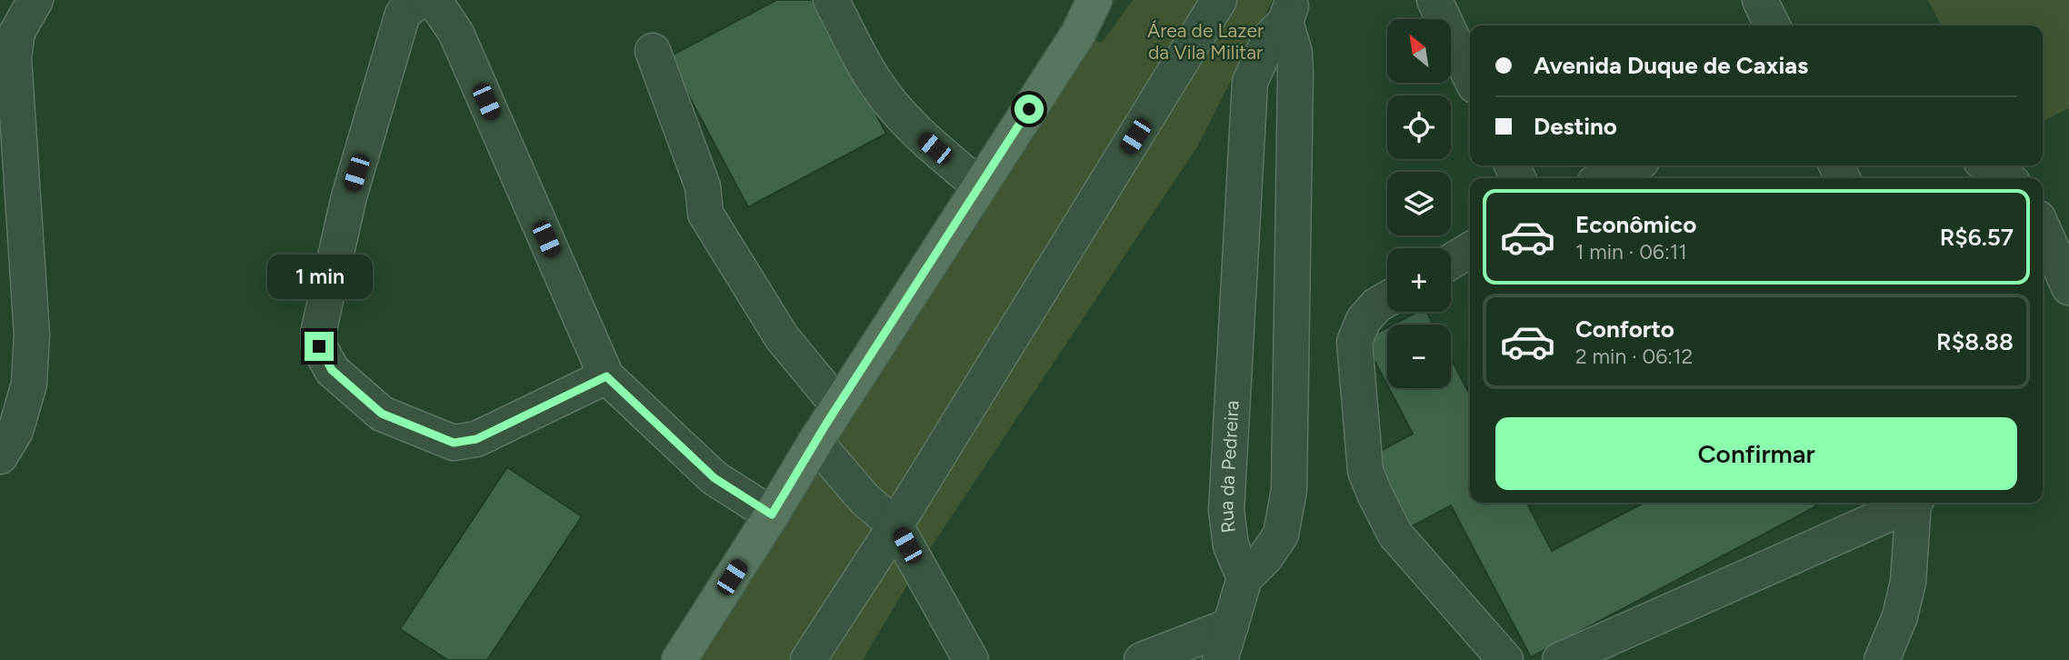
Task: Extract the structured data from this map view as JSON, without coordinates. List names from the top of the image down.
{
  "streets": {
    "lane": ["Rua da Pedreira"]
  },
  "parks": ["Área de Lazer da Vila Militar"],
  "north": "top left",
  "page": {
    "map_buttons": ["+", "−"],
    "banner": ["Avenida Duque de Caxias", "Destino"],
    "list": [
      {
        "name": "Econômico",
        "note": "1 min · 06:11",
        "value": "R$6.57"
      },
      {
        "name": "Conforto",
        "note": "2 min · 06:12",
        "value": "R$8.88"
      }
    ],
    "bubble": "1 min",
    "buttons": "Confirmar"
  }
}
